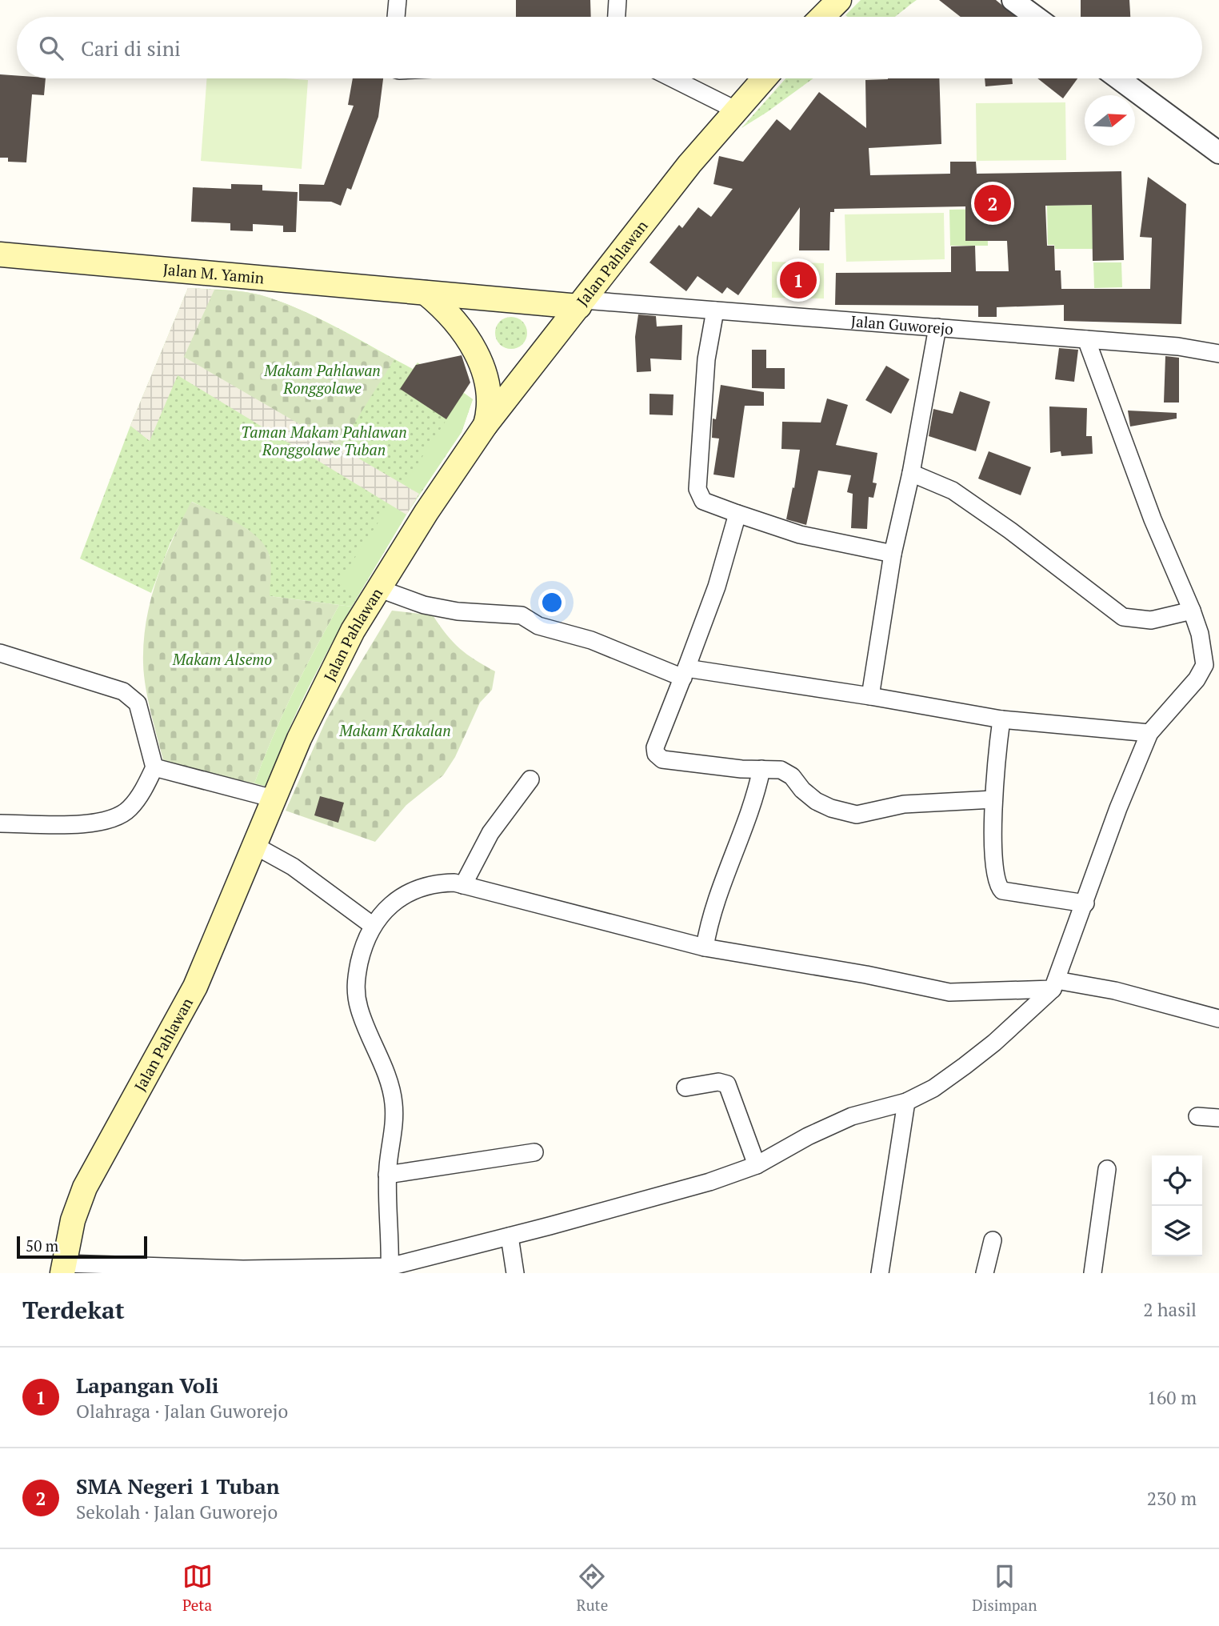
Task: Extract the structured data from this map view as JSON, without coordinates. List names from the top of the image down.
{
  "streets": {
    "main road": ["Jalan Pahlawan", "Jalan M. Yamin"],
    "street": ["Jalan Guworejo"]
  },
  "crossings": [
    ["Jalan Pahlawan", "Jalan M. Yamin"],
    ["Jalan Pahlawan", "Jalan Guworejo"],
    ["Jalan M. Yamin", "Jalan Guworejo"]
  ],
  "parks": [
    "Makam Pahlawan Ronggolawe",
    "Taman Makam Pahlawan Ronggolawe Tuban",
    "Makam Alsemo",
    "Makam Krakalan"
  ],
  "scale_bar": "50 m",
  "north": "right",
  "page": {
    "search": "Cari di sini",
    "pins": ["2", "1"],
    "scale": "50 m",
    "heading": ["Terdekat", "2 hasil"],
    "list": [
      {
        "mark": "1",
        "name": "Lapangan Voli",
        "note": "Olahraga · Jalan Guworejo",
        "value": "160 m"
      },
      {
        "mark": "2",
        "name": "SMA Negeri 1 Tuban",
        "note": "Sekolah · Jalan Guworejo",
        "value": "230 m"
      }
    ],
    "nav": ["Peta", "Rute", "Disimpan"]
  }
}
